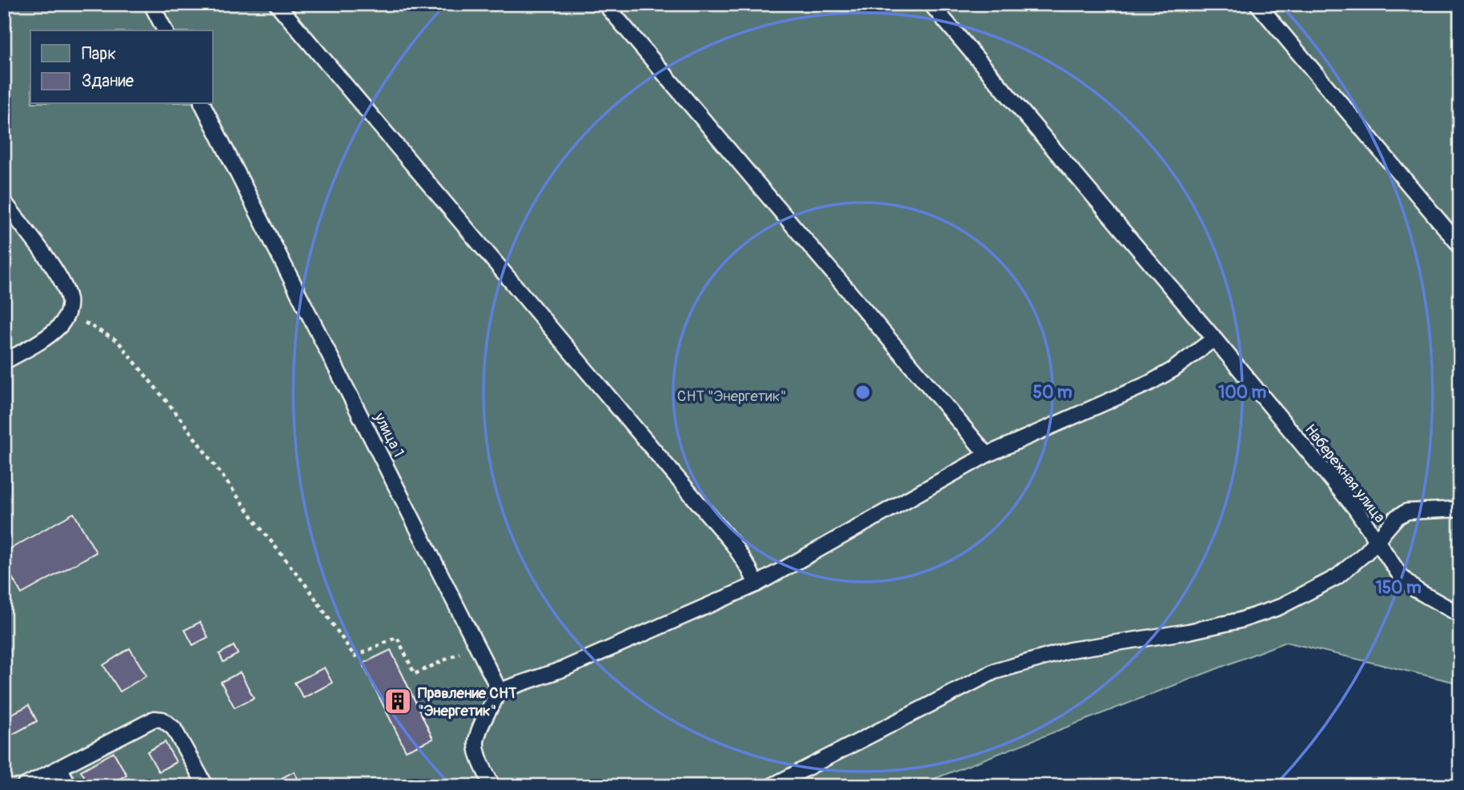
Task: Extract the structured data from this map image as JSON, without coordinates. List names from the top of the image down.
{
  "streets": {
    "lane": ["улица 1", "Набережная улица"]
  },
  "parks": ["СНТ \"Энергетик\""],
  "places": {
    "building": ["Правление СНТ \"Энергетик\""]
  },
  "legend": ["Парк", "Здание"],
  "rings": ["50 m", "100 m", "150 m"]
}
